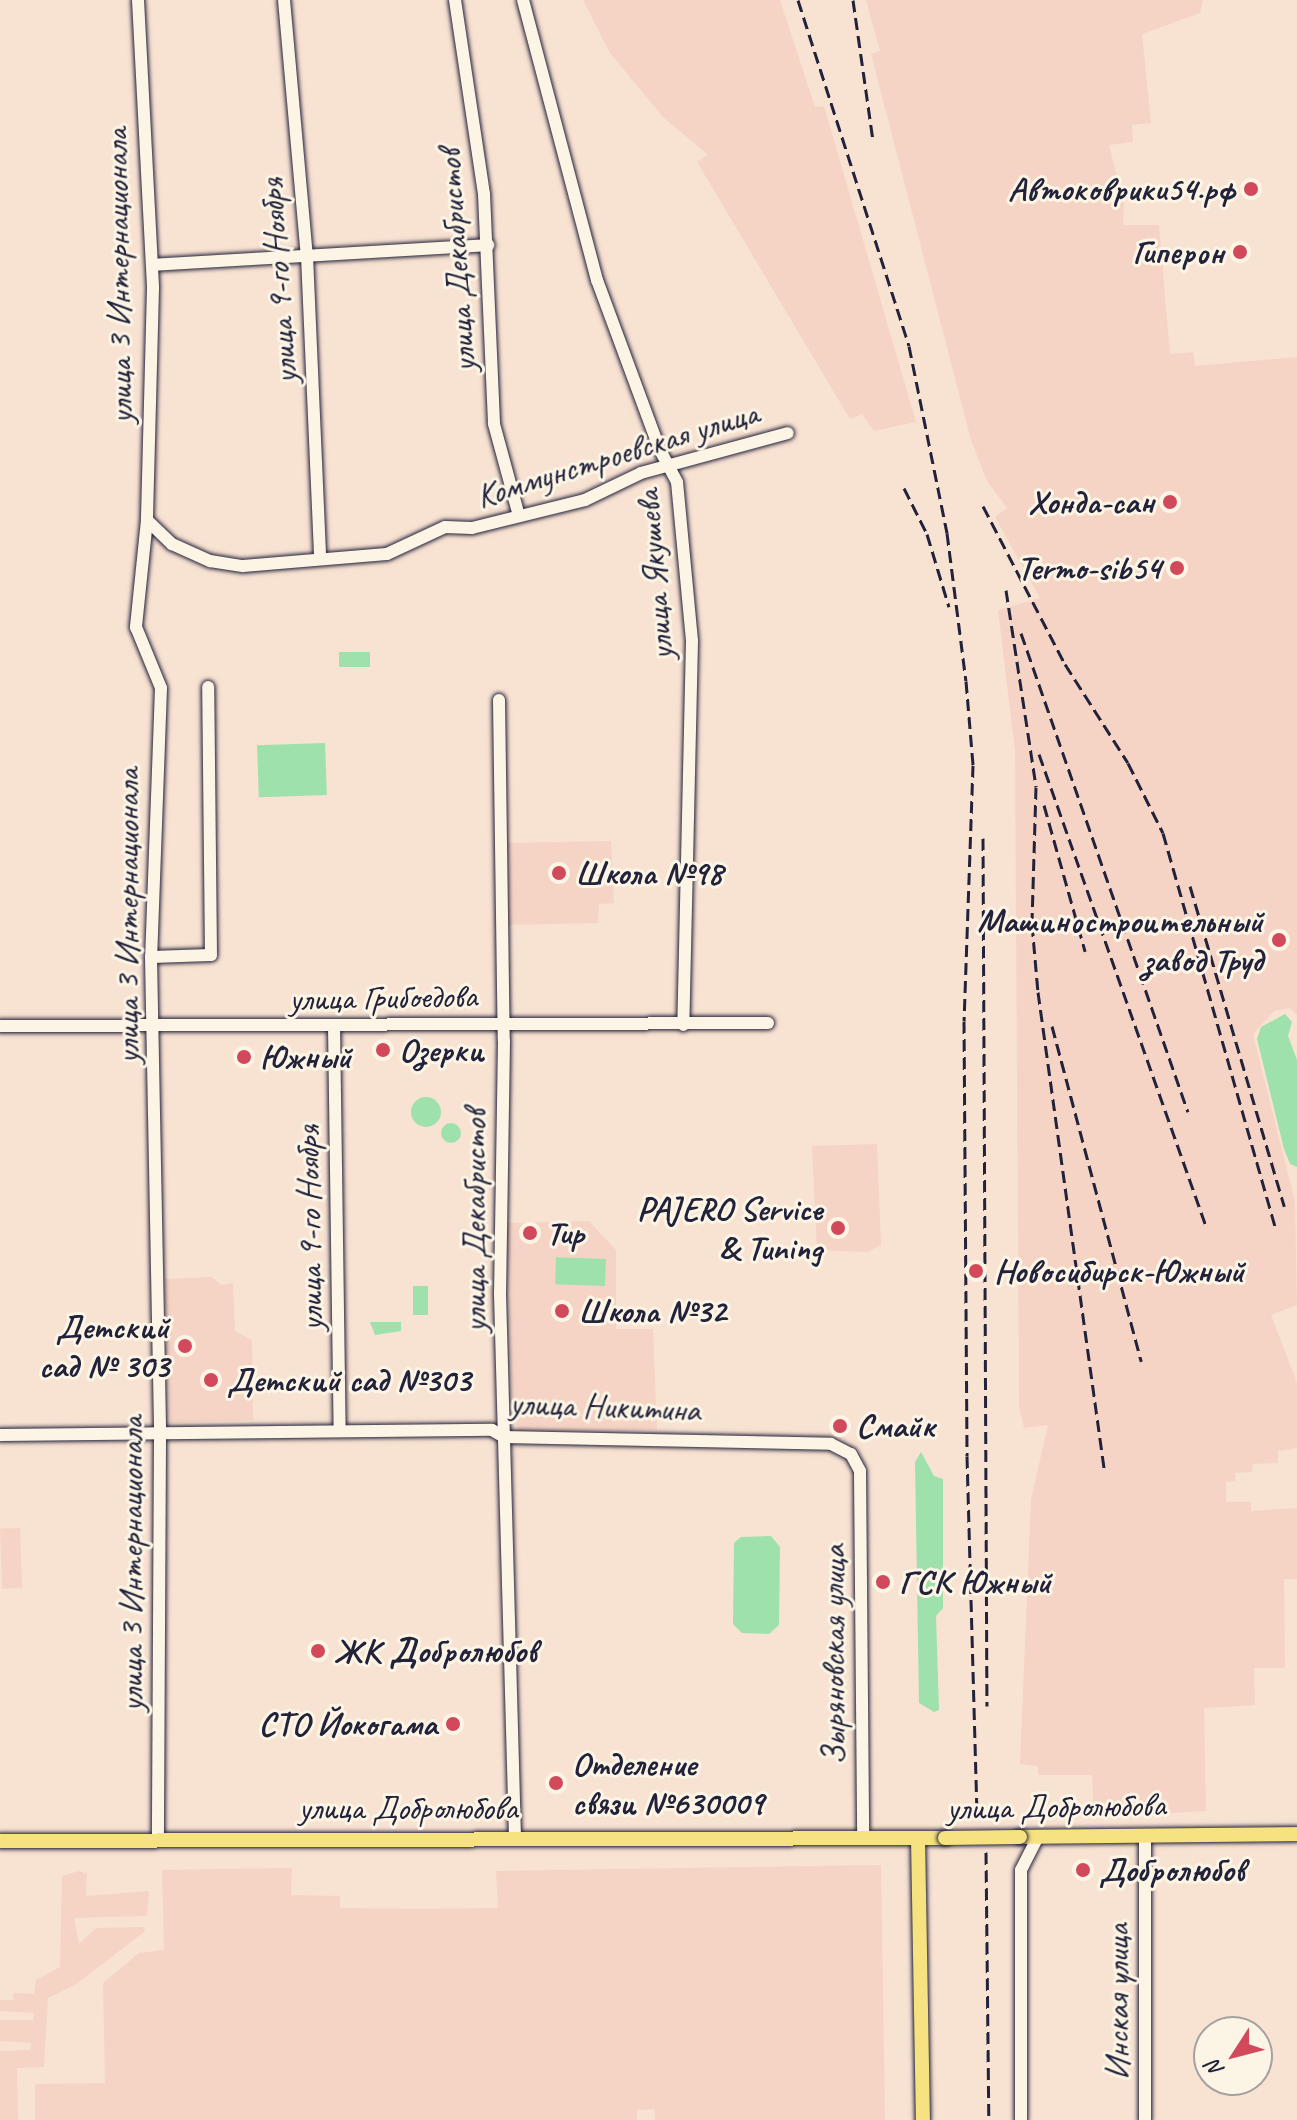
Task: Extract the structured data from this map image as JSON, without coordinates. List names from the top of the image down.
{
  "streets": {
    "main road": ["улица Добролюбова"],
    "street": [
      "улица Декабристов",
      "улица 3 Интернационала",
      "улица 9-го Ноября",
      "Коммунстроевская улица",
      "улица Якушева",
      "улица Грибоедова",
      "улица Никитина",
      "Зыряновская улица",
      "Инская улица"
    ]
  },
  "crossings": [
    ["улица Декабристов", "Коммунстроевская улица"],
    ["улица Декабристов", "улица Грибоедова"],
    ["улица Декабристов", "улица Никитина"],
    ["улица Декабристов", "улица Добролюбова"],
    ["улица 3 Интернационала", "Коммунстроевская улица"],
    ["улица 3 Интернационала", "улица Грибоедова"],
    ["улица 3 Интернационала", "улица Никитина"],
    ["улица 3 Интернационала", "улица Добролюбова"],
    ["улица 9-го Ноября", "Коммунстроевская улица"],
    ["улица 9-го Ноября", "улица Грибоедова"],
    ["улица 9-го Ноября", "улица Никитина"],
    ["Коммунстроевская улица", "улица Якушева"],
    ["улица Якушева", "улица Грибоедова"],
    ["улица Никитина", "Зыряновская улица"],
    ["Зыряновская улица", "улица Добролюбова"],
    ["улица Добролюбова", "Инская улица"]
  ],
  "places": [
    "Автоковрики54.рф",
    "Гиперон",
    "Хонда-сан",
    "Termo-sib54",
    "Школа №98",
    "Машиностроительный завод Труд",
    "Озерки",
    "Южный",
    "PAJERO Service & Tuning",
    "Тир",
    "Новосибирск-Южный",
    "Школа №32",
    "Детский сад № 303",
    "Детский сад №303",
    "Смайк",
    "ГСК Южный",
    "ЖК Добролюбов",
    "СТО Йокогама",
    "Отделение связи №630009",
    "Добролюбов"
  ],
  "north": "bottom left"
}
